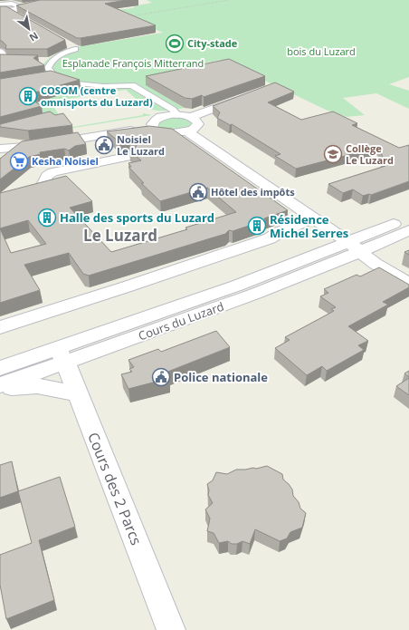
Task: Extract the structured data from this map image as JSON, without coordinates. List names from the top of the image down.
{
  "streets": {
    "street": ["Cours du Luzard", "Cours des 2 Parcs"]
  },
  "crossings": [
    ["Cours du Luzard", "Cours des 2 Parcs"]
  ],
  "districts": ["Le Luzard"],
  "parks": ["bois du Luzard", "Esplanade François Mitterrand"],
  "places": {
    "sports": ["City-stade"],
    "building": ["COSOM (centre omnisports du Luzard)", "Halle des sports du Luzard", "Résidence Michel Serres"],
    "public building": ["Noisiel Le Luzard", "Hôtel des impôts", "Police nationale"],
    "school or university": ["Collège Le Luzard"],
    "supermarket": ["Kesha Noisiel"]
  },
  "north": "bottom right"
}
